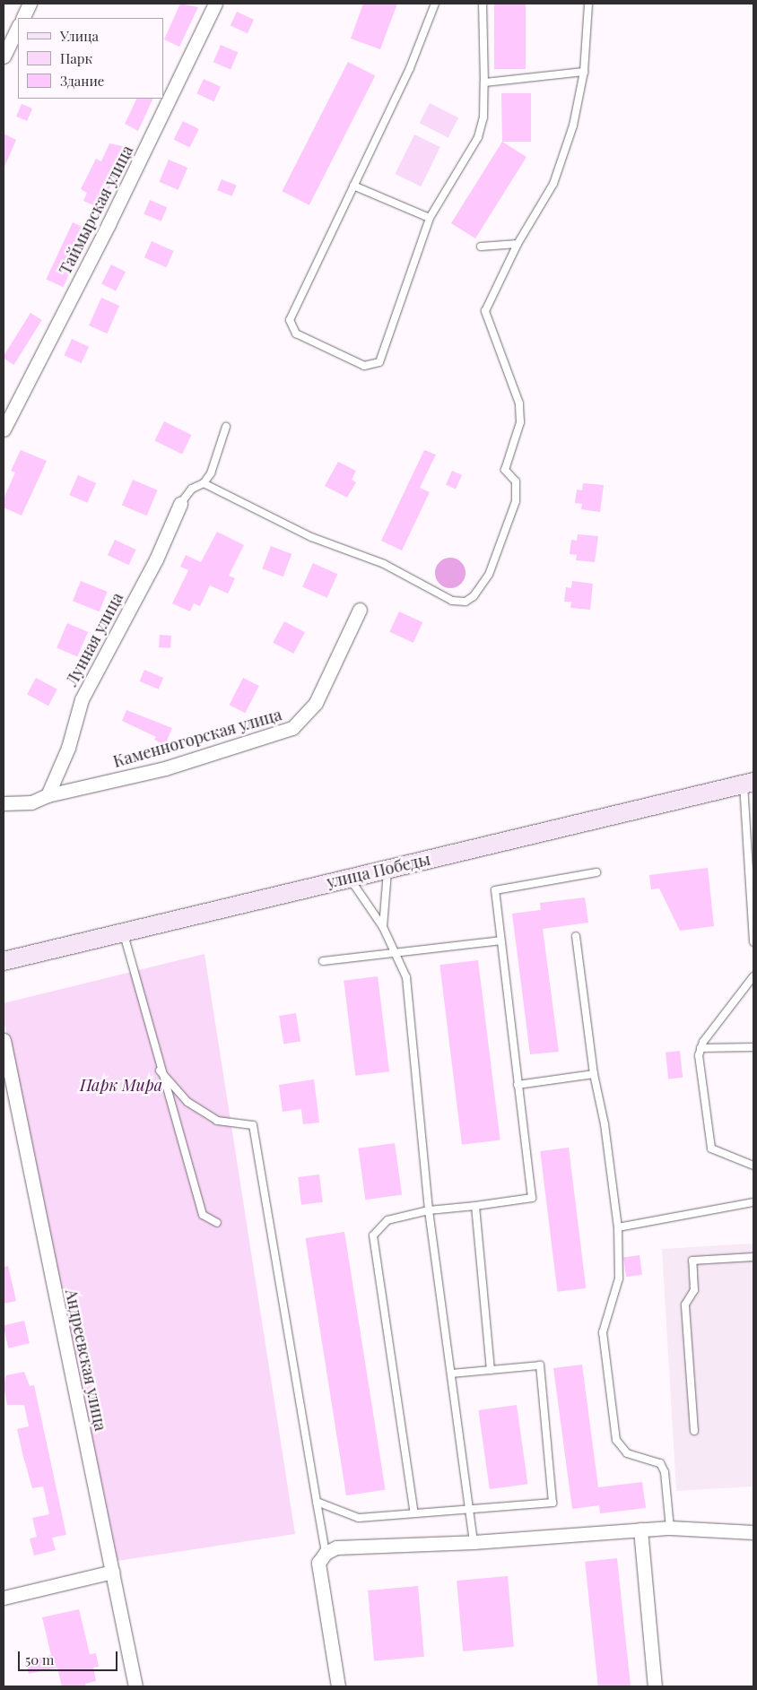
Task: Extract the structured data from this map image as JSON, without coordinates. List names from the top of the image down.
{
  "streets": {
    "street": [
      "Таймырская улица",
      "Лунная улица",
      "Каменногорская улица",
      "улица Победы",
      "Андреевская улица"
    ]
  },
  "crossings": [
    ["Лунная улица", "Каменногорская улица"]
  ],
  "parks": ["Парк Мира"],
  "legend": ["Улица", "Парк", "Здание"],
  "scale_bar": "50 m"
}
